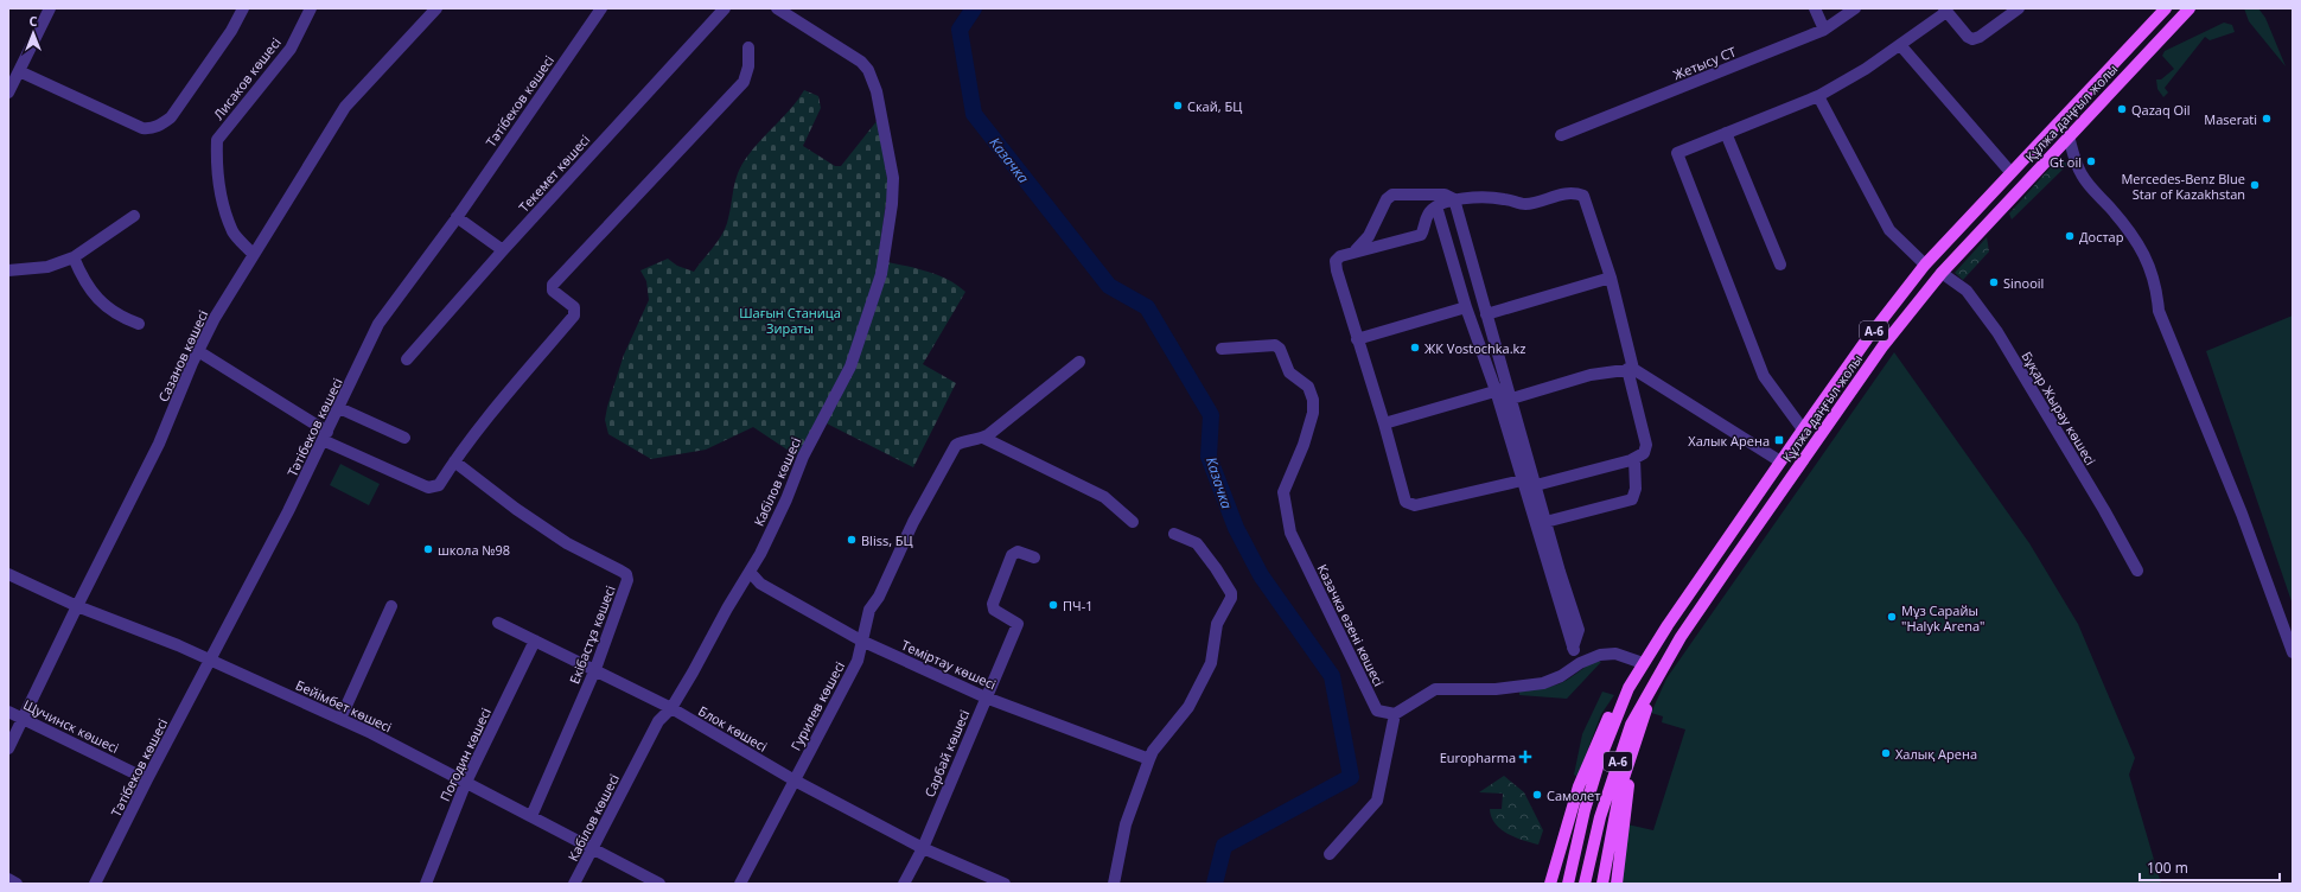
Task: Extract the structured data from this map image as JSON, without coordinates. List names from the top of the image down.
{
  "streets": {
    "main road": ["Құлжа даңғыл жолы", "A-6"],
    "street": [
      "Жетысу СТ",
      "Лисаков көшесі",
      "Тәтібеков көшесі",
      "Текемет көшесі",
      "Сазанов көшесі",
      "Бұқар Жырау көшесі",
      "Кабілов көшесі",
      "Казачка өзені көшесі",
      "Екібастұз көшесі",
      "Теміртау көшесі",
      "Бейімбет көшесі",
      "Гурилев көшесі",
      "Щучинск көшесі",
      "Блок көшесі",
      "Сарбай көшесі",
      "Погодин көшесі"
    ]
  },
  "crossings": [
    ["Лисаков көшесі", "Сазанов көшесі"],
    ["Тәтібеков көшесі", "Бейімбет көшесі"],
    ["Тәтібеков көшесі", "Щучинск көшесі"],
    ["Құлжа даңғыл жолы", "Бұқар Жырау көшесі"],
    ["Сазанов көшесі", "Бейімбет көшесі"],
    ["Сазанов көшесі", "Щучинск көшесі"],
    ["Кабілов көшесі", "Теміртау көшесі"],
    ["Кабілов көшесі", "Бейімбет көшесі"],
    ["Кабілов көшесі", "Блок көшесі"],
    ["Екібастұз көшесі", "Бейімбет көшесі"],
    ["Екібастұз көшесі", "Блок көшесі"],
    ["Теміртау көшесі", "Гурилев көшесі"],
    ["Теміртау көшесі", "Сарбай көшесі"],
    ["Бейімбет көшесі", "Погодин көшесі"],
    ["Гурилев көшесі", "Блок көшесі"],
    ["Блок көшесі", "Сарбай көшесі"],
    ["Блок көшесі", "Погодин көшесі"]
  ],
  "water": ["Казачка"],
  "parks": ["Шағын Станица Зираты"],
  "places": {
    "other": [
      "Скай, БЦ",
      "Qazaq Oil",
      "Maserati",
      "Gt oil",
      "Mercedes-Benz Blue Star of Kazakhstan",
      "Достар",
      "Sinooil",
      "ЖК Vostochka.kz",
      "Bliss, БЦ",
      "школа №98",
      "ПЧ-1",
      "Мұз Сарайы \"Halyk Arena\"",
      "Халық Арена",
      "Самолет"
    ],
    "transit": ["Халык Арена"],
    "health": ["Europharma"]
  },
  "scale_bar": "100 m",
  "north": "top"
}
